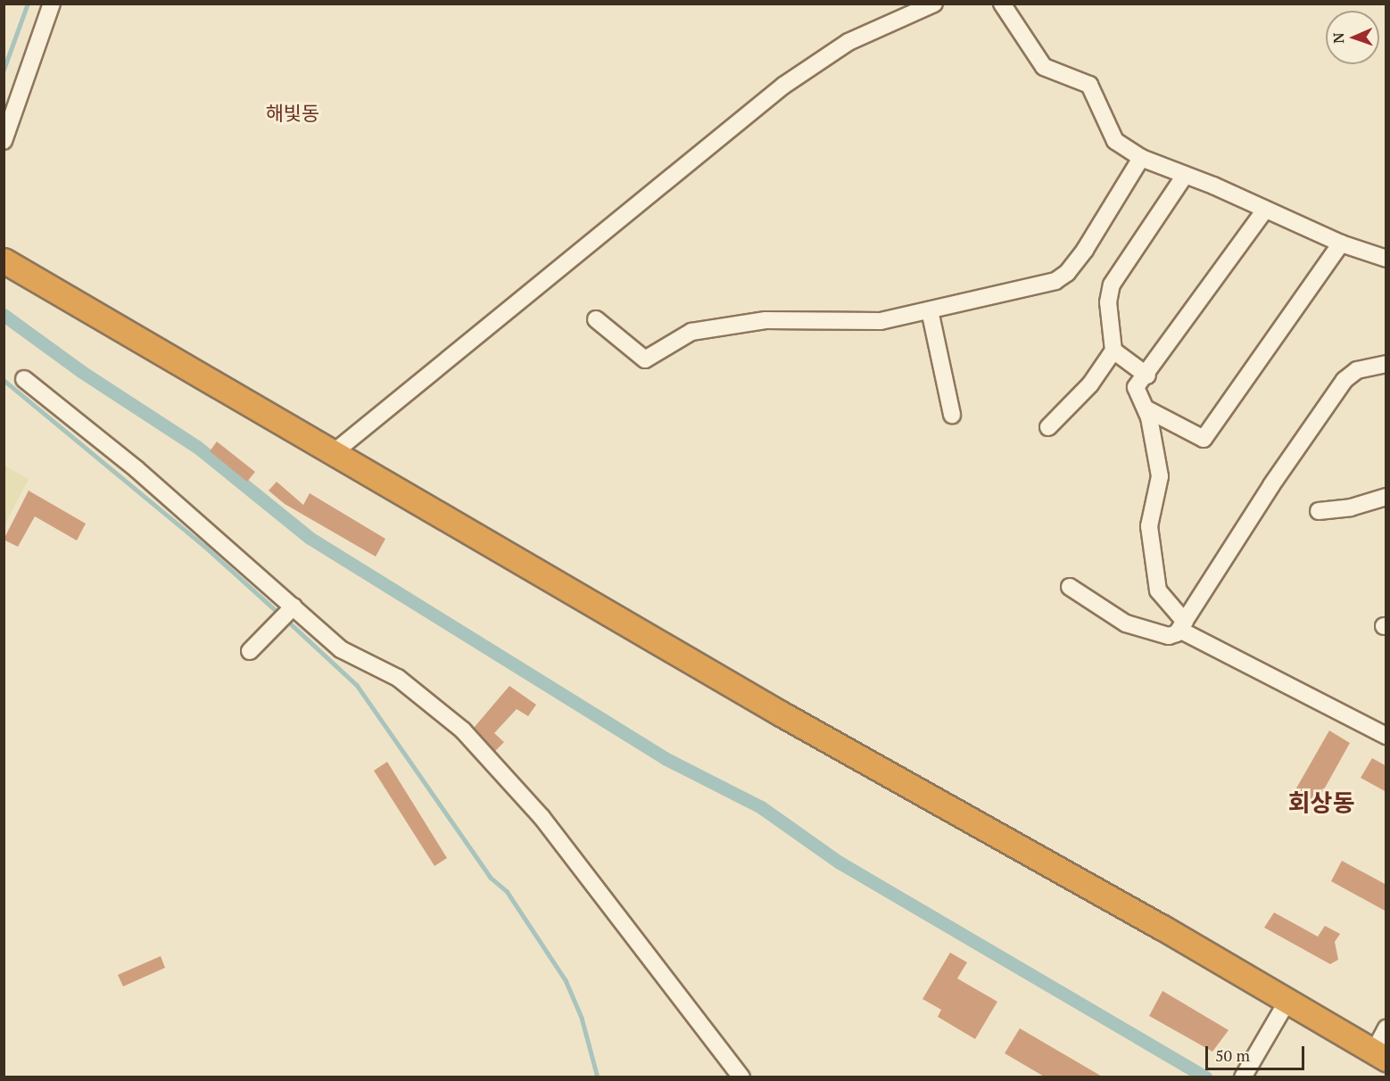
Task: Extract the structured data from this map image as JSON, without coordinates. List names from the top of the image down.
{
  "districts": ["해빛동", "회상동"],
  "scale_bar": "50 m",
  "north": "left"
}
